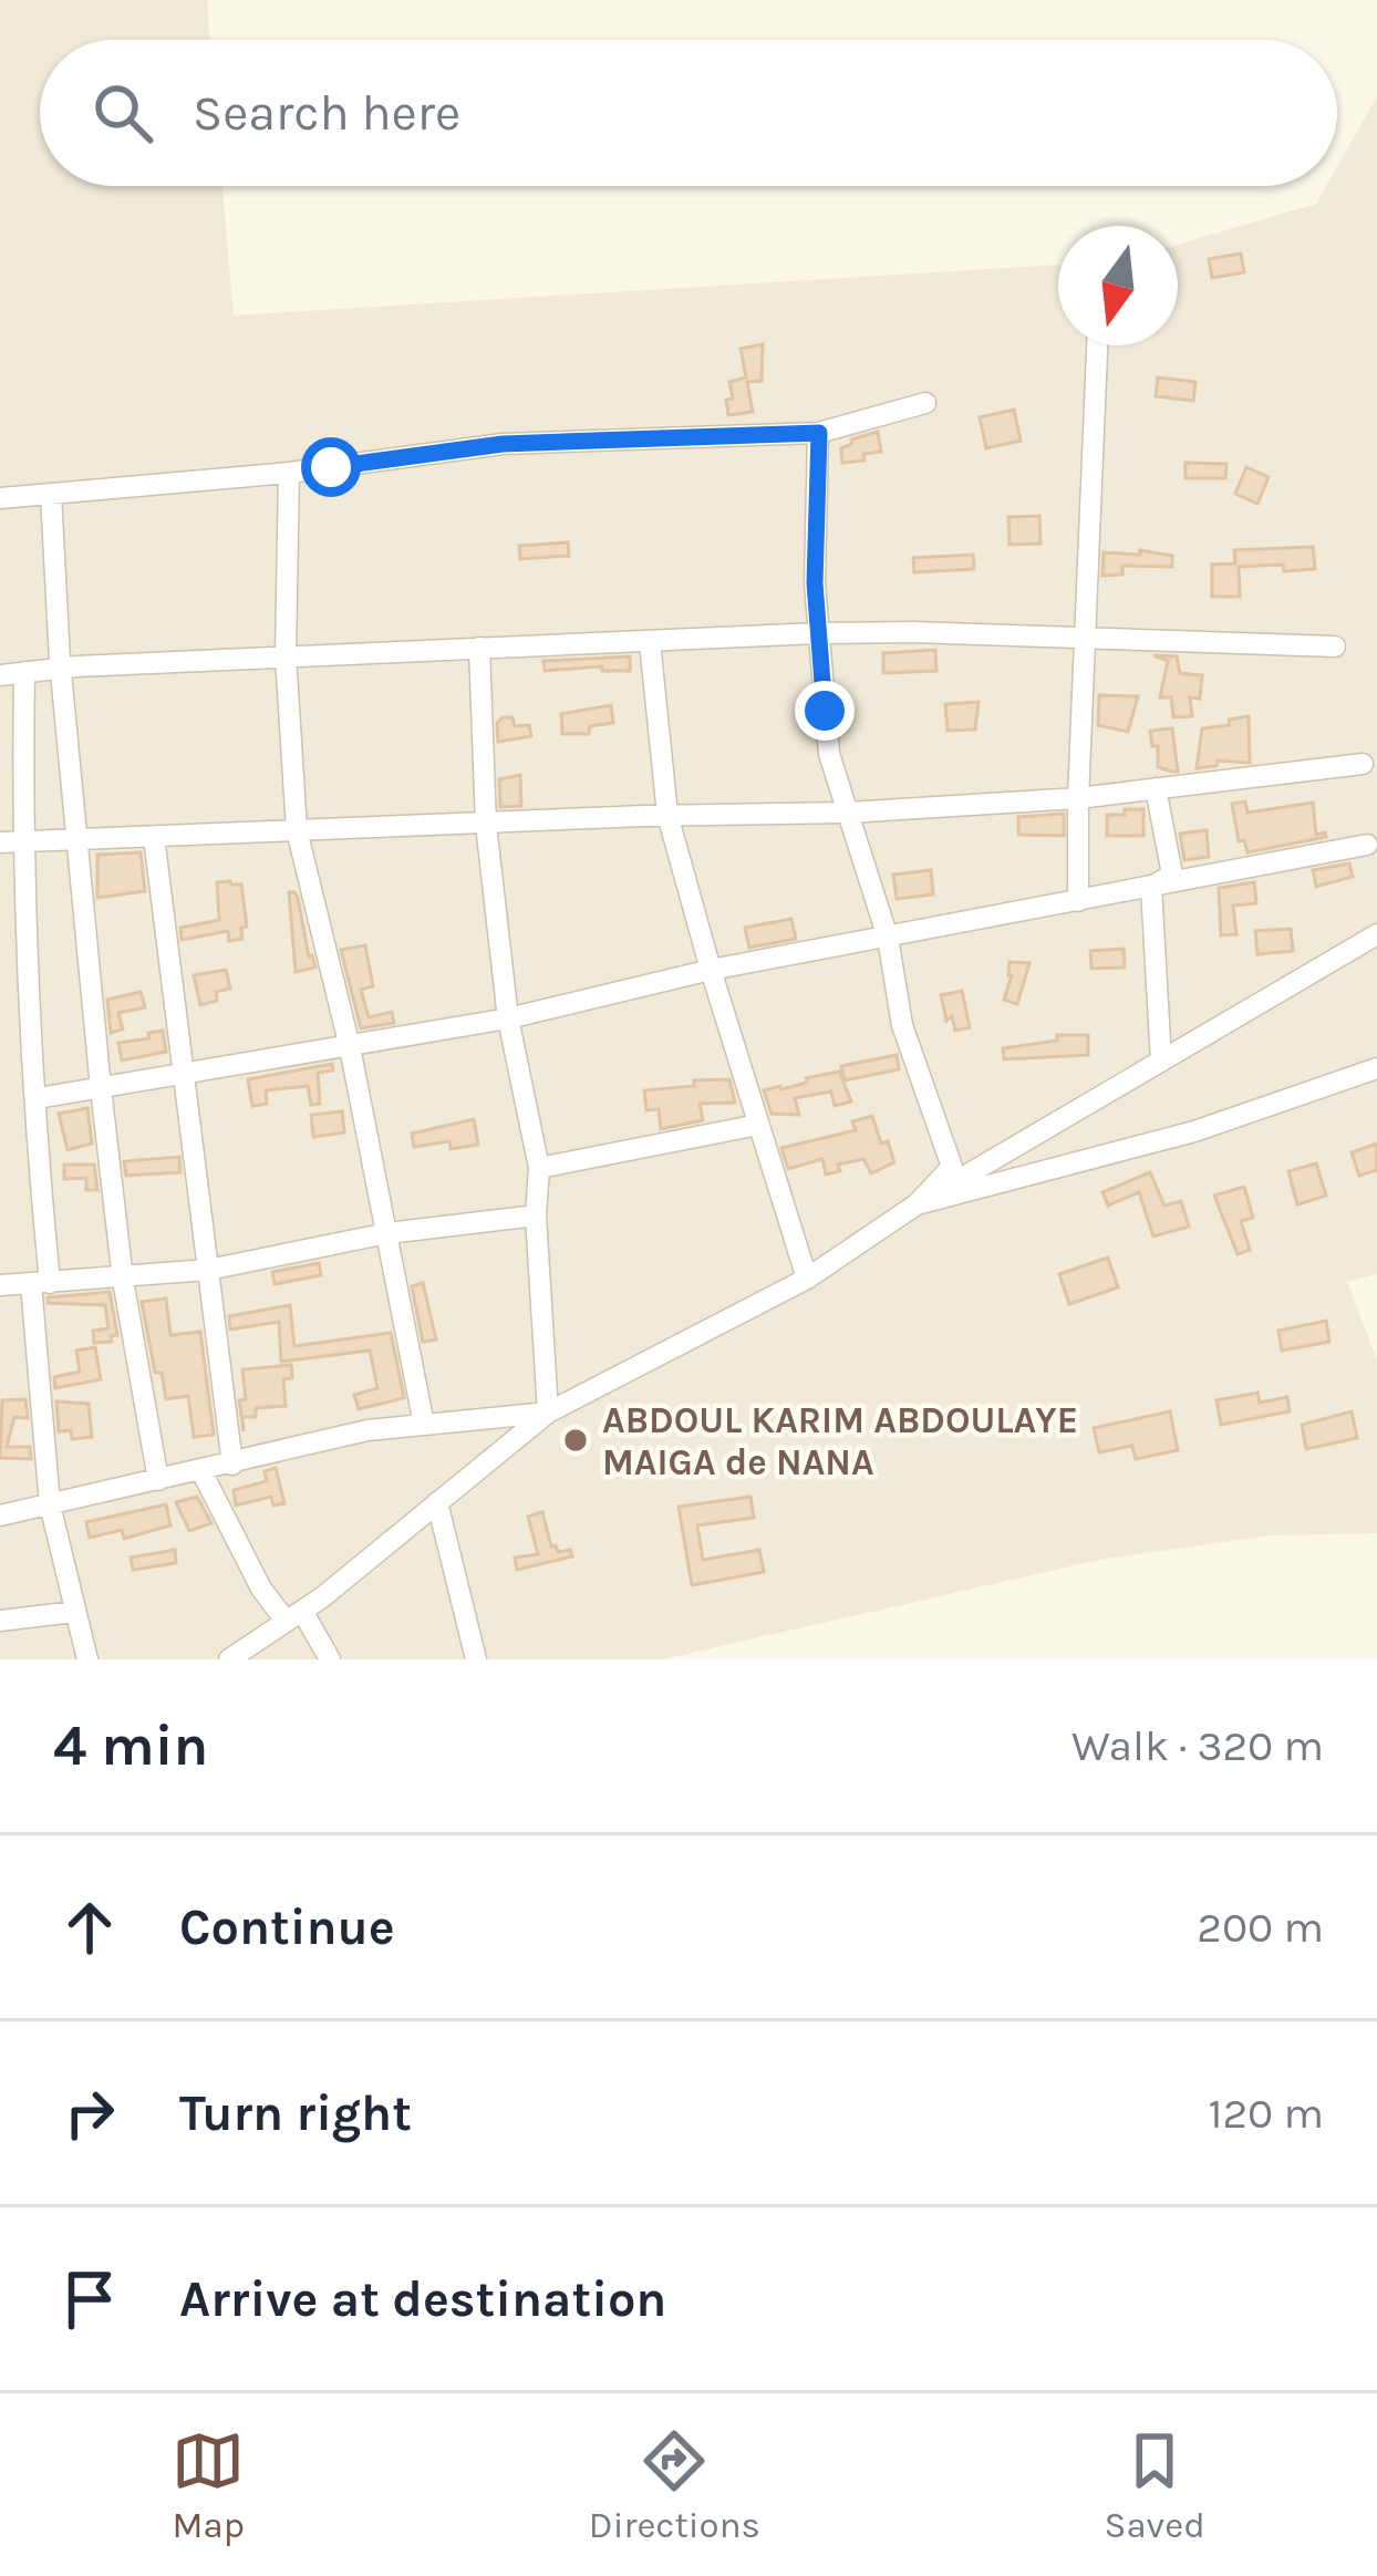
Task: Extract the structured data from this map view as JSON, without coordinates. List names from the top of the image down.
{
  "places": ["ABDOUL KARIM ABDOULAYE MAIGA de NANA"],
  "north": "bottom",
  "page": {
    "search": "Search here",
    "heading": ["4 min", "Walk · 320 m"],
    "list": [
      ["Continue", "200 m"],
      ["Turn right", "120 m"],
      "Arrive at destination"
    ],
    "nav": ["Map", "Directions", "Saved"]
  }
}
